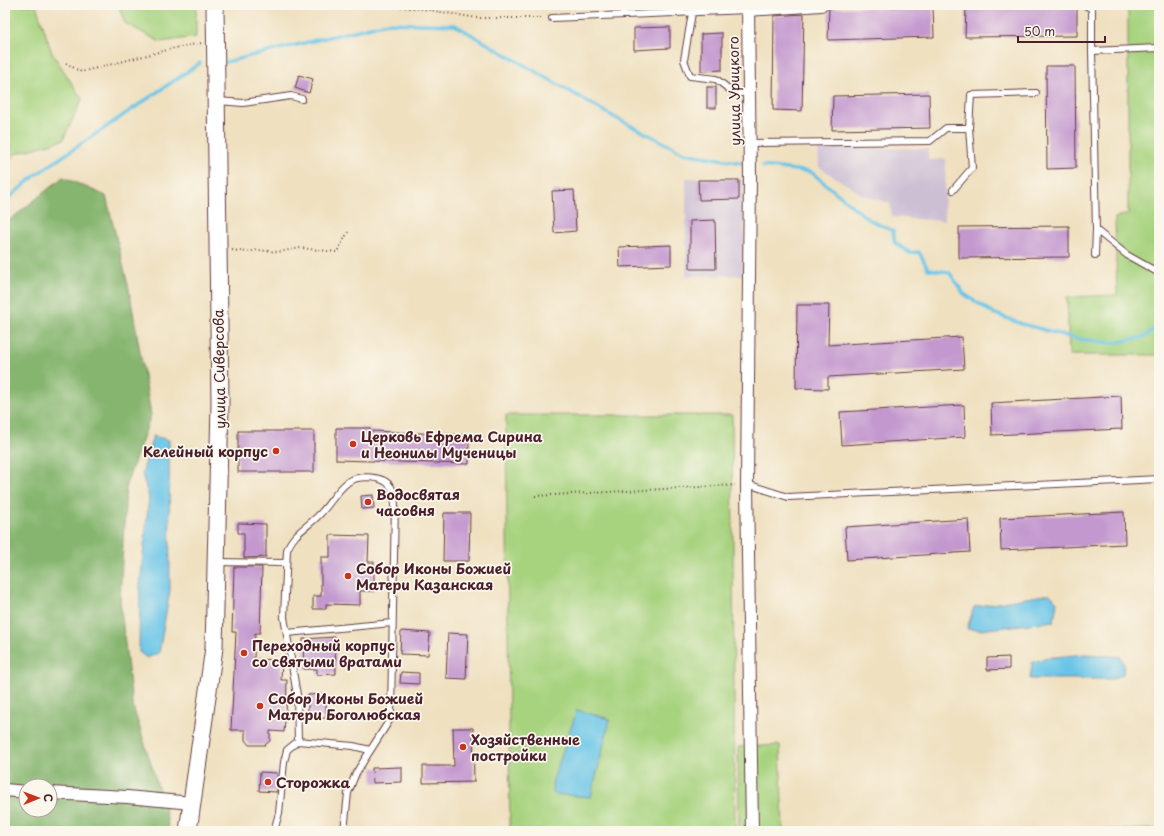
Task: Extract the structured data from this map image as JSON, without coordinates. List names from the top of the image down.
{
  "streets": {
    "street": ["улица Урицкого", "улица Сиверсова"]
  },
  "places": [
    "Церковь Ефрема Сирина и Неонилы Мученицы",
    "Келейный корпус",
    "Водосвятая часовня",
    "Собор Иконы Божией Матери Казанская",
    "Переходный корпус со святыми вратами",
    "Собор Иконы Божией Матери Боголюбская",
    "Хозяйственные постройки",
    "Сторожка"
  ],
  "scale_bar": "50 m",
  "north": "right"
}
